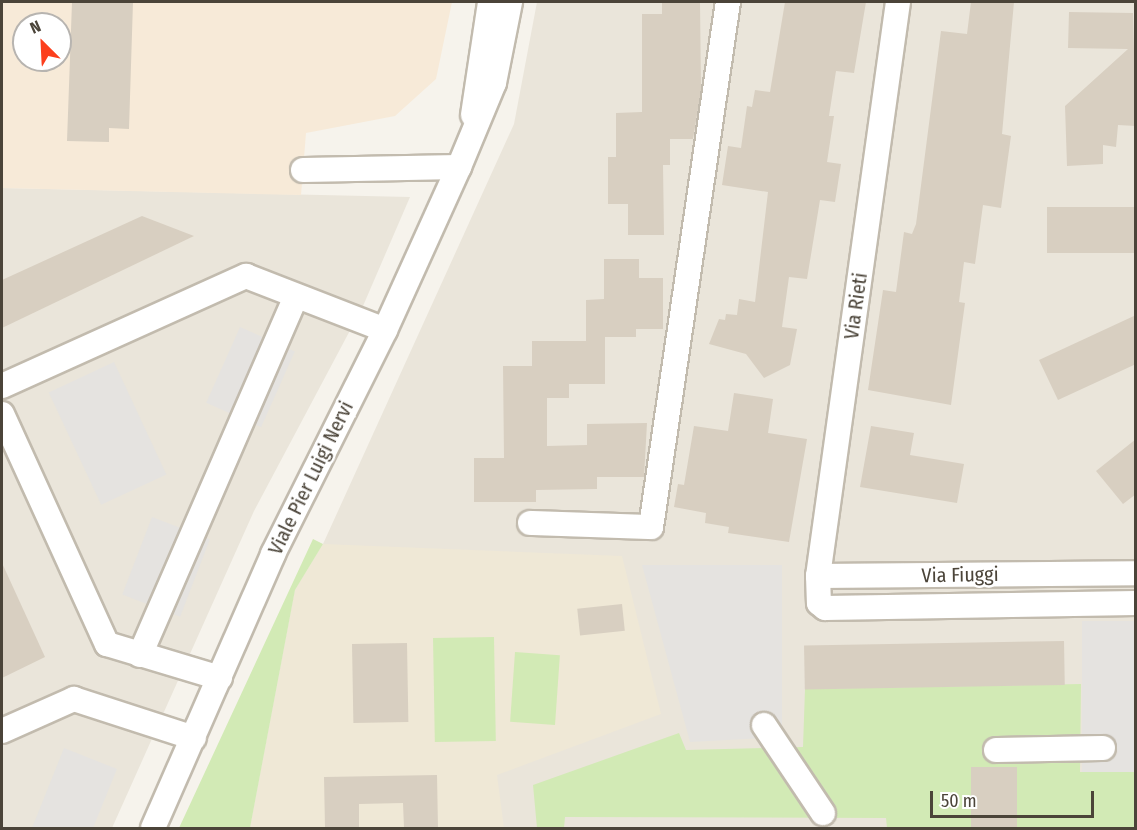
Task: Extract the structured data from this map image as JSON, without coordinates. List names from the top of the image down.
{
  "streets": {
    "street": ["Via Rieti", "Viale Pier Luigi Nervi", "Via Fiuggi"]
  },
  "crossings": [
    ["Via Rieti", "Via Fiuggi"]
  ],
  "scale_bar": "50 m",
  "north": "top left"
}
